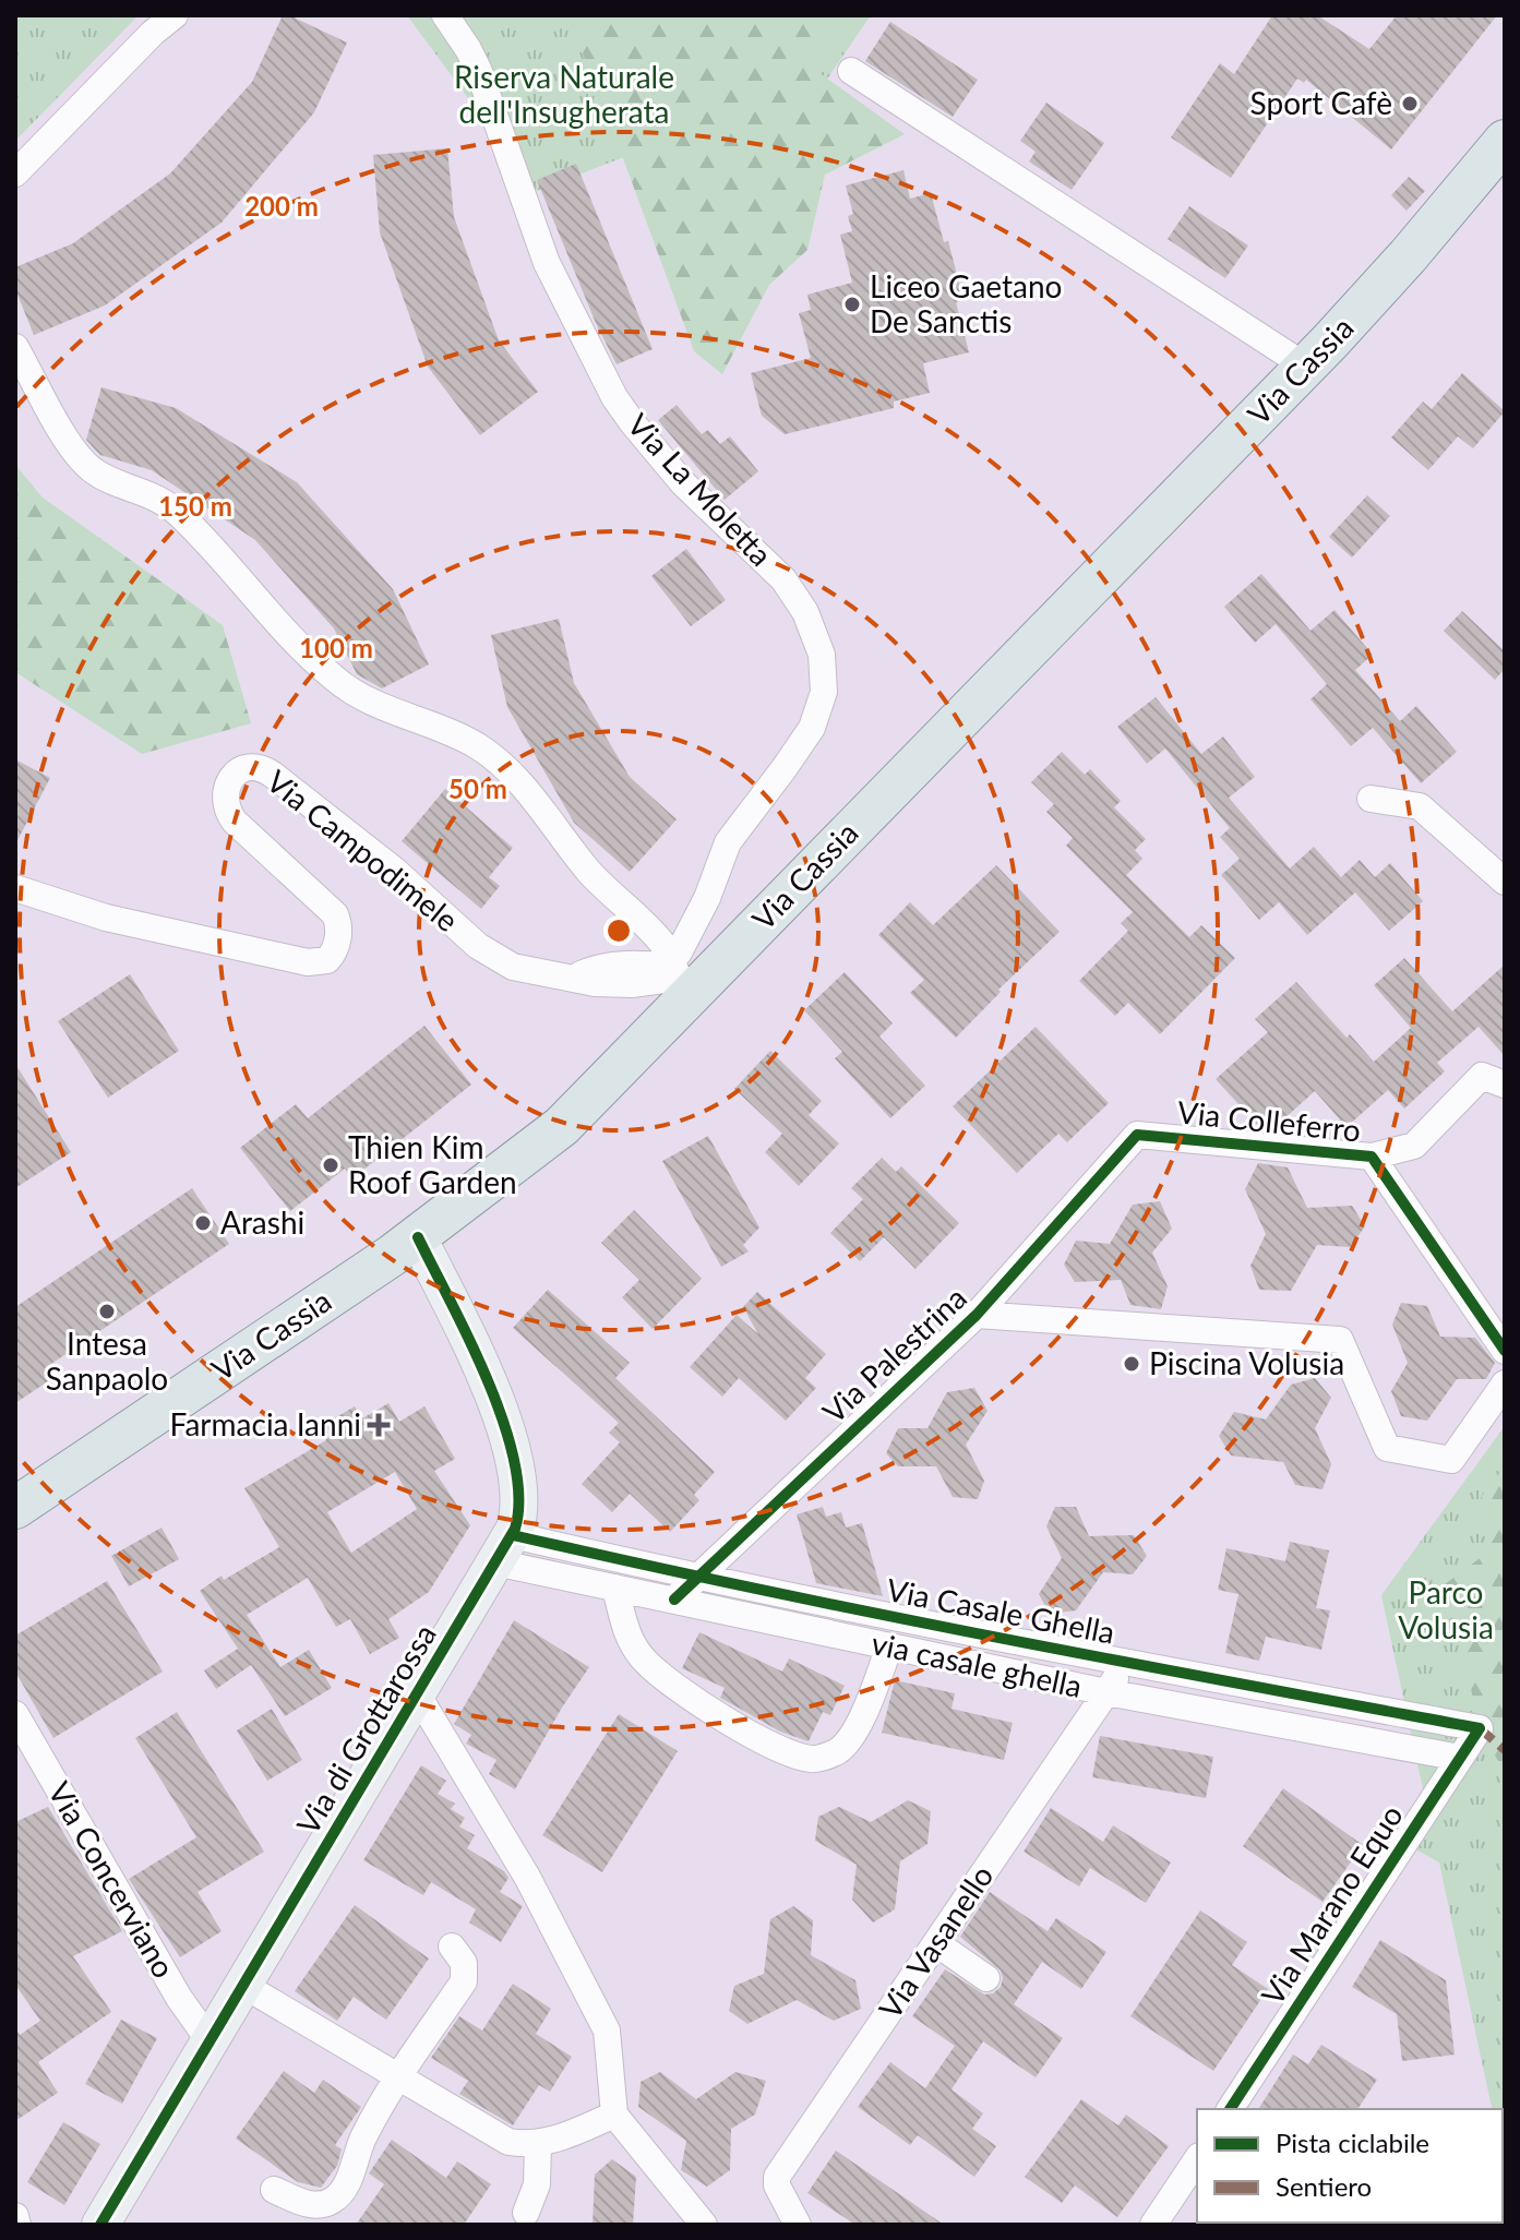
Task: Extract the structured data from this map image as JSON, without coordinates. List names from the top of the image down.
{
  "streets": {
    "main road": ["Via Cassia"],
    "street": [
      "Via La Moletta",
      "Via Campodimele",
      "Via Colleferro",
      "Via Palestrina",
      "Via Casale Ghella",
      "via casale ghella",
      "Via di Grottarossa",
      "Via Concerviano",
      "Via Marano Equo",
      "Via Vasanello"
    ]
  },
  "crossings": [
    ["Via Cassia", "Via La Moletta"],
    ["Via Cassia", "Via Campodimele"],
    ["Via Cassia", "Via di Grottarossa"],
    ["Via La Moletta", "Via Campodimele"],
    ["Via Colleferro", "Via Palestrina"],
    ["Via Palestrina", "Via Casale Ghella"],
    ["Via Palestrina", "via casale ghella"],
    ["Via Casale Ghella", "via casale ghella"],
    ["Via Casale Ghella", "Via di Grottarossa"],
    ["Via Casale Ghella", "Via Marano Equo"],
    ["Via Casale Ghella", "Via Vasanello"],
    ["via casale ghella", "Via di Grottarossa"],
    ["via casale ghella", "Via Marano Equo"],
    ["via casale ghella", "Via Vasanello"],
    ["Via di Grottarossa", "Via Concerviano"]
  ],
  "parks": ["Riserva Naturale dell'Insugherata", "Parco Volusia"],
  "places": {
    "other": [
      "Sport Cafè",
      "Liceo Gaetano De Sanctis",
      "Thien Kim Roof Garden",
      "Arashi",
      "Intesa Sanpaolo",
      "Piscina Volusia"
    ],
    "health": ["Farmacia Ianni"]
  },
  "legend": ["Pista ciclabile", "Sentiero"],
  "rings": [
    "200 m",
    "150 m",
    "100 m",
    "50 m"
  ]
}
